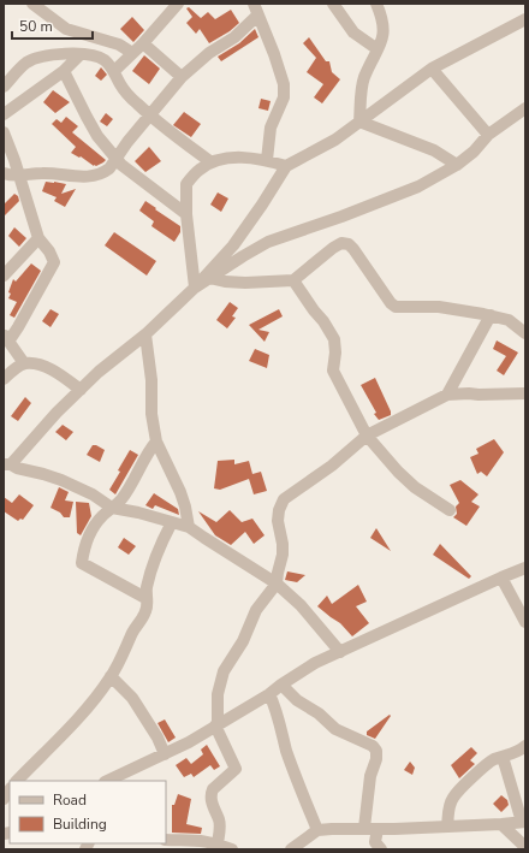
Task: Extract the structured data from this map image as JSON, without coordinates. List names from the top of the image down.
{
  "legend": ["Road", "Building"],
  "scale_bar": "50 m"
}
